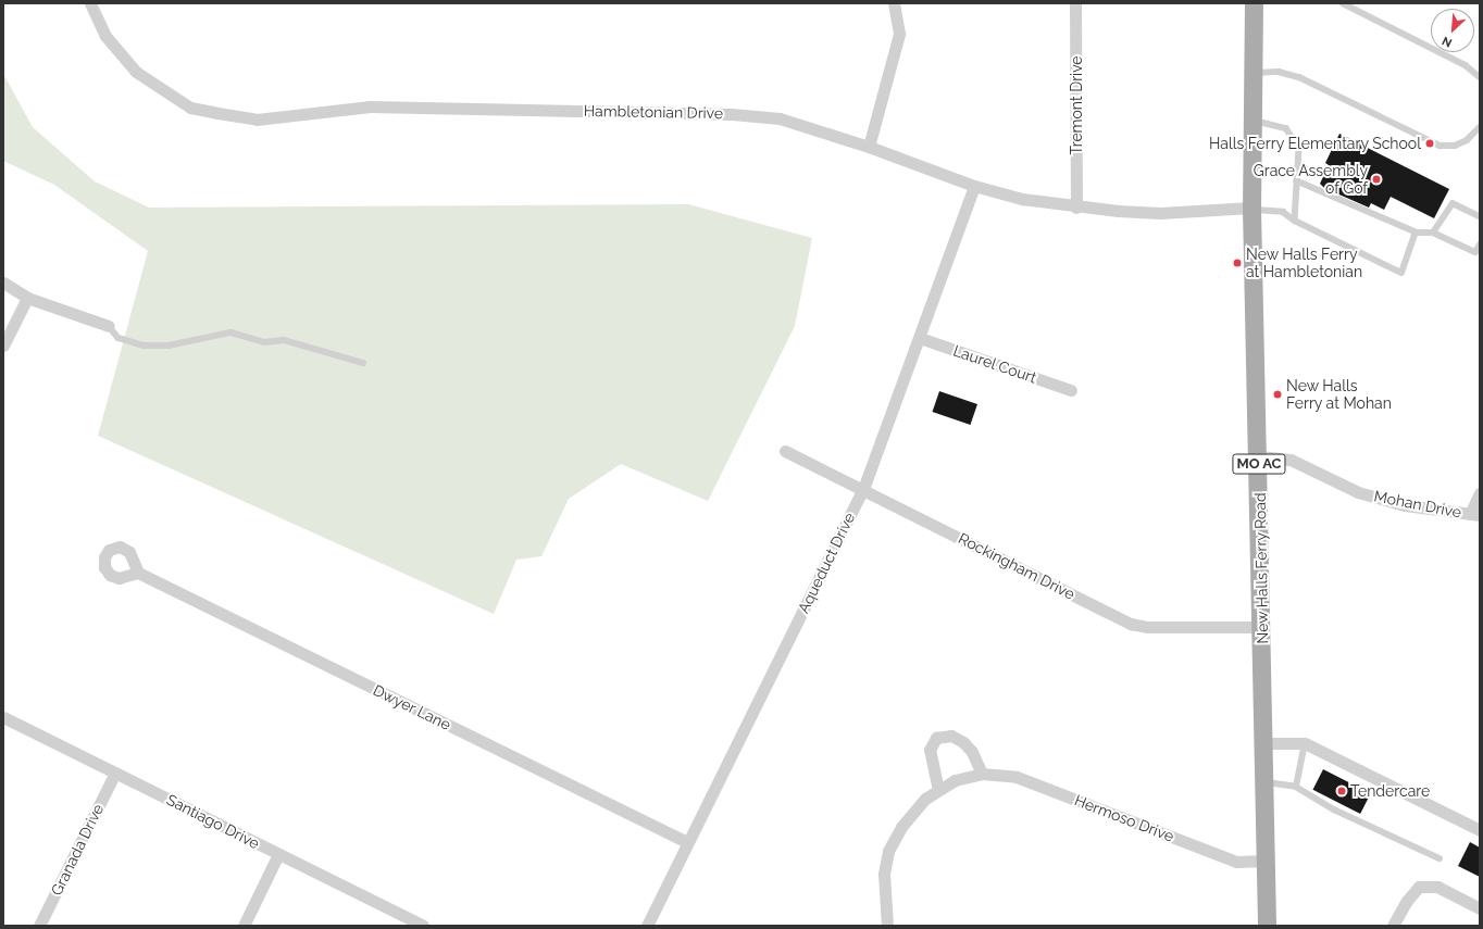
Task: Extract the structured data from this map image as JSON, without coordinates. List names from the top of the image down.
{
  "streets": {
    "main road": ["MO AC", "New Halls Ferry Road"],
    "street": [
      "Tremont Drive",
      "Hambletonian Drive",
      "Laurel Court",
      "Mohan Drive",
      "Aqueduct Drive",
      "Rockingham Drive",
      "Dwyer Lane",
      "Hermoso Drive",
      "Santiago Drive",
      "Granada Drive"
    ]
  },
  "crossings": [
    ["Tremont Drive", "Hambletonian Drive"],
    ["Hambletonian Drive", "Aqueduct Drive"],
    ["Hambletonian Drive", "New Halls Ferry Road"],
    ["Laurel Court", "Aqueduct Drive"],
    ["Mohan Drive", "New Halls Ferry Road"],
    ["Aqueduct Drive", "Rockingham Drive"],
    ["Aqueduct Drive", "Dwyer Lane"],
    ["Rockingham Drive", "New Halls Ferry Road"],
    ["New Halls Ferry Road", "Hermoso Drive"],
    ["Santiago Drive", "Granada Drive"]
  ],
  "places": [
    "Halls Ferry Elementary School",
    "Grace Assembly of Gof",
    "New Halls Ferry at Hambletonian",
    "New Halls Ferry at Mohan",
    "Tendercare"
  ],
  "north": "bottom left"
}
